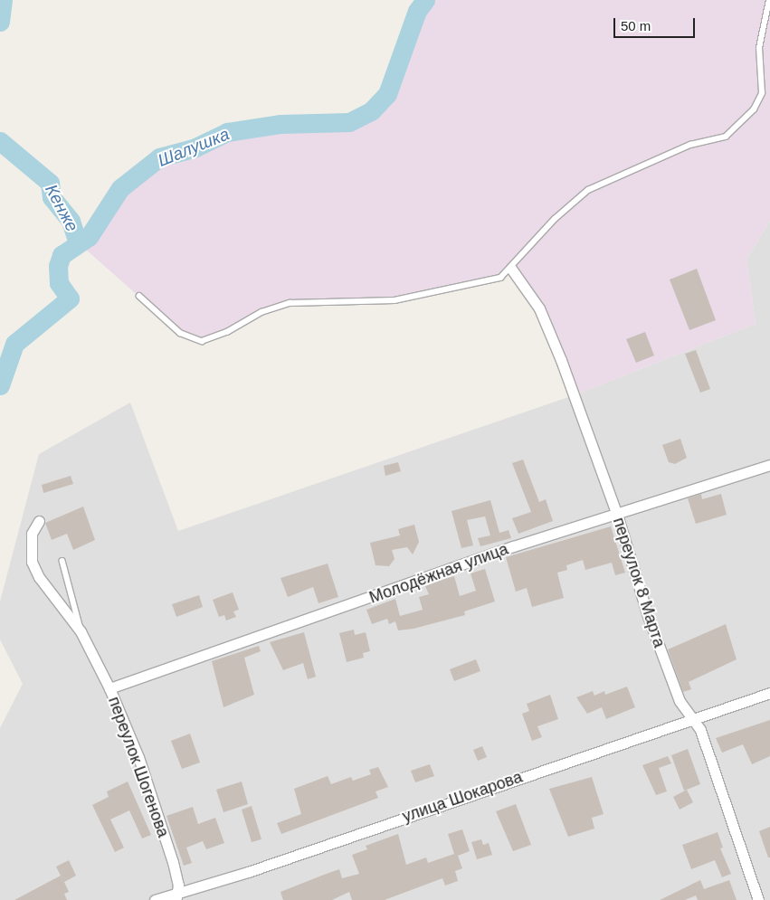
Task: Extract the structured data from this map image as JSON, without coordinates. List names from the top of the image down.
{
  "streets": {
    "street": [
      "Молодёжная улица",
      "переулок 8 Марта",
      "переулок Шогенова",
      "улица Шокарова"
    ]
  },
  "crossings": [
    ["Молодёжная улица", "переулок 8 Марта"],
    ["Молодёжная улица", "переулок Шогенова"],
    ["переулок 8 Марта", "улица Шокарова"],
    ["переулок Шогенова", "улица Шокарова"]
  ],
  "water": ["Шалушка", "Кенже"],
  "scale_bar": "50 m"
}
